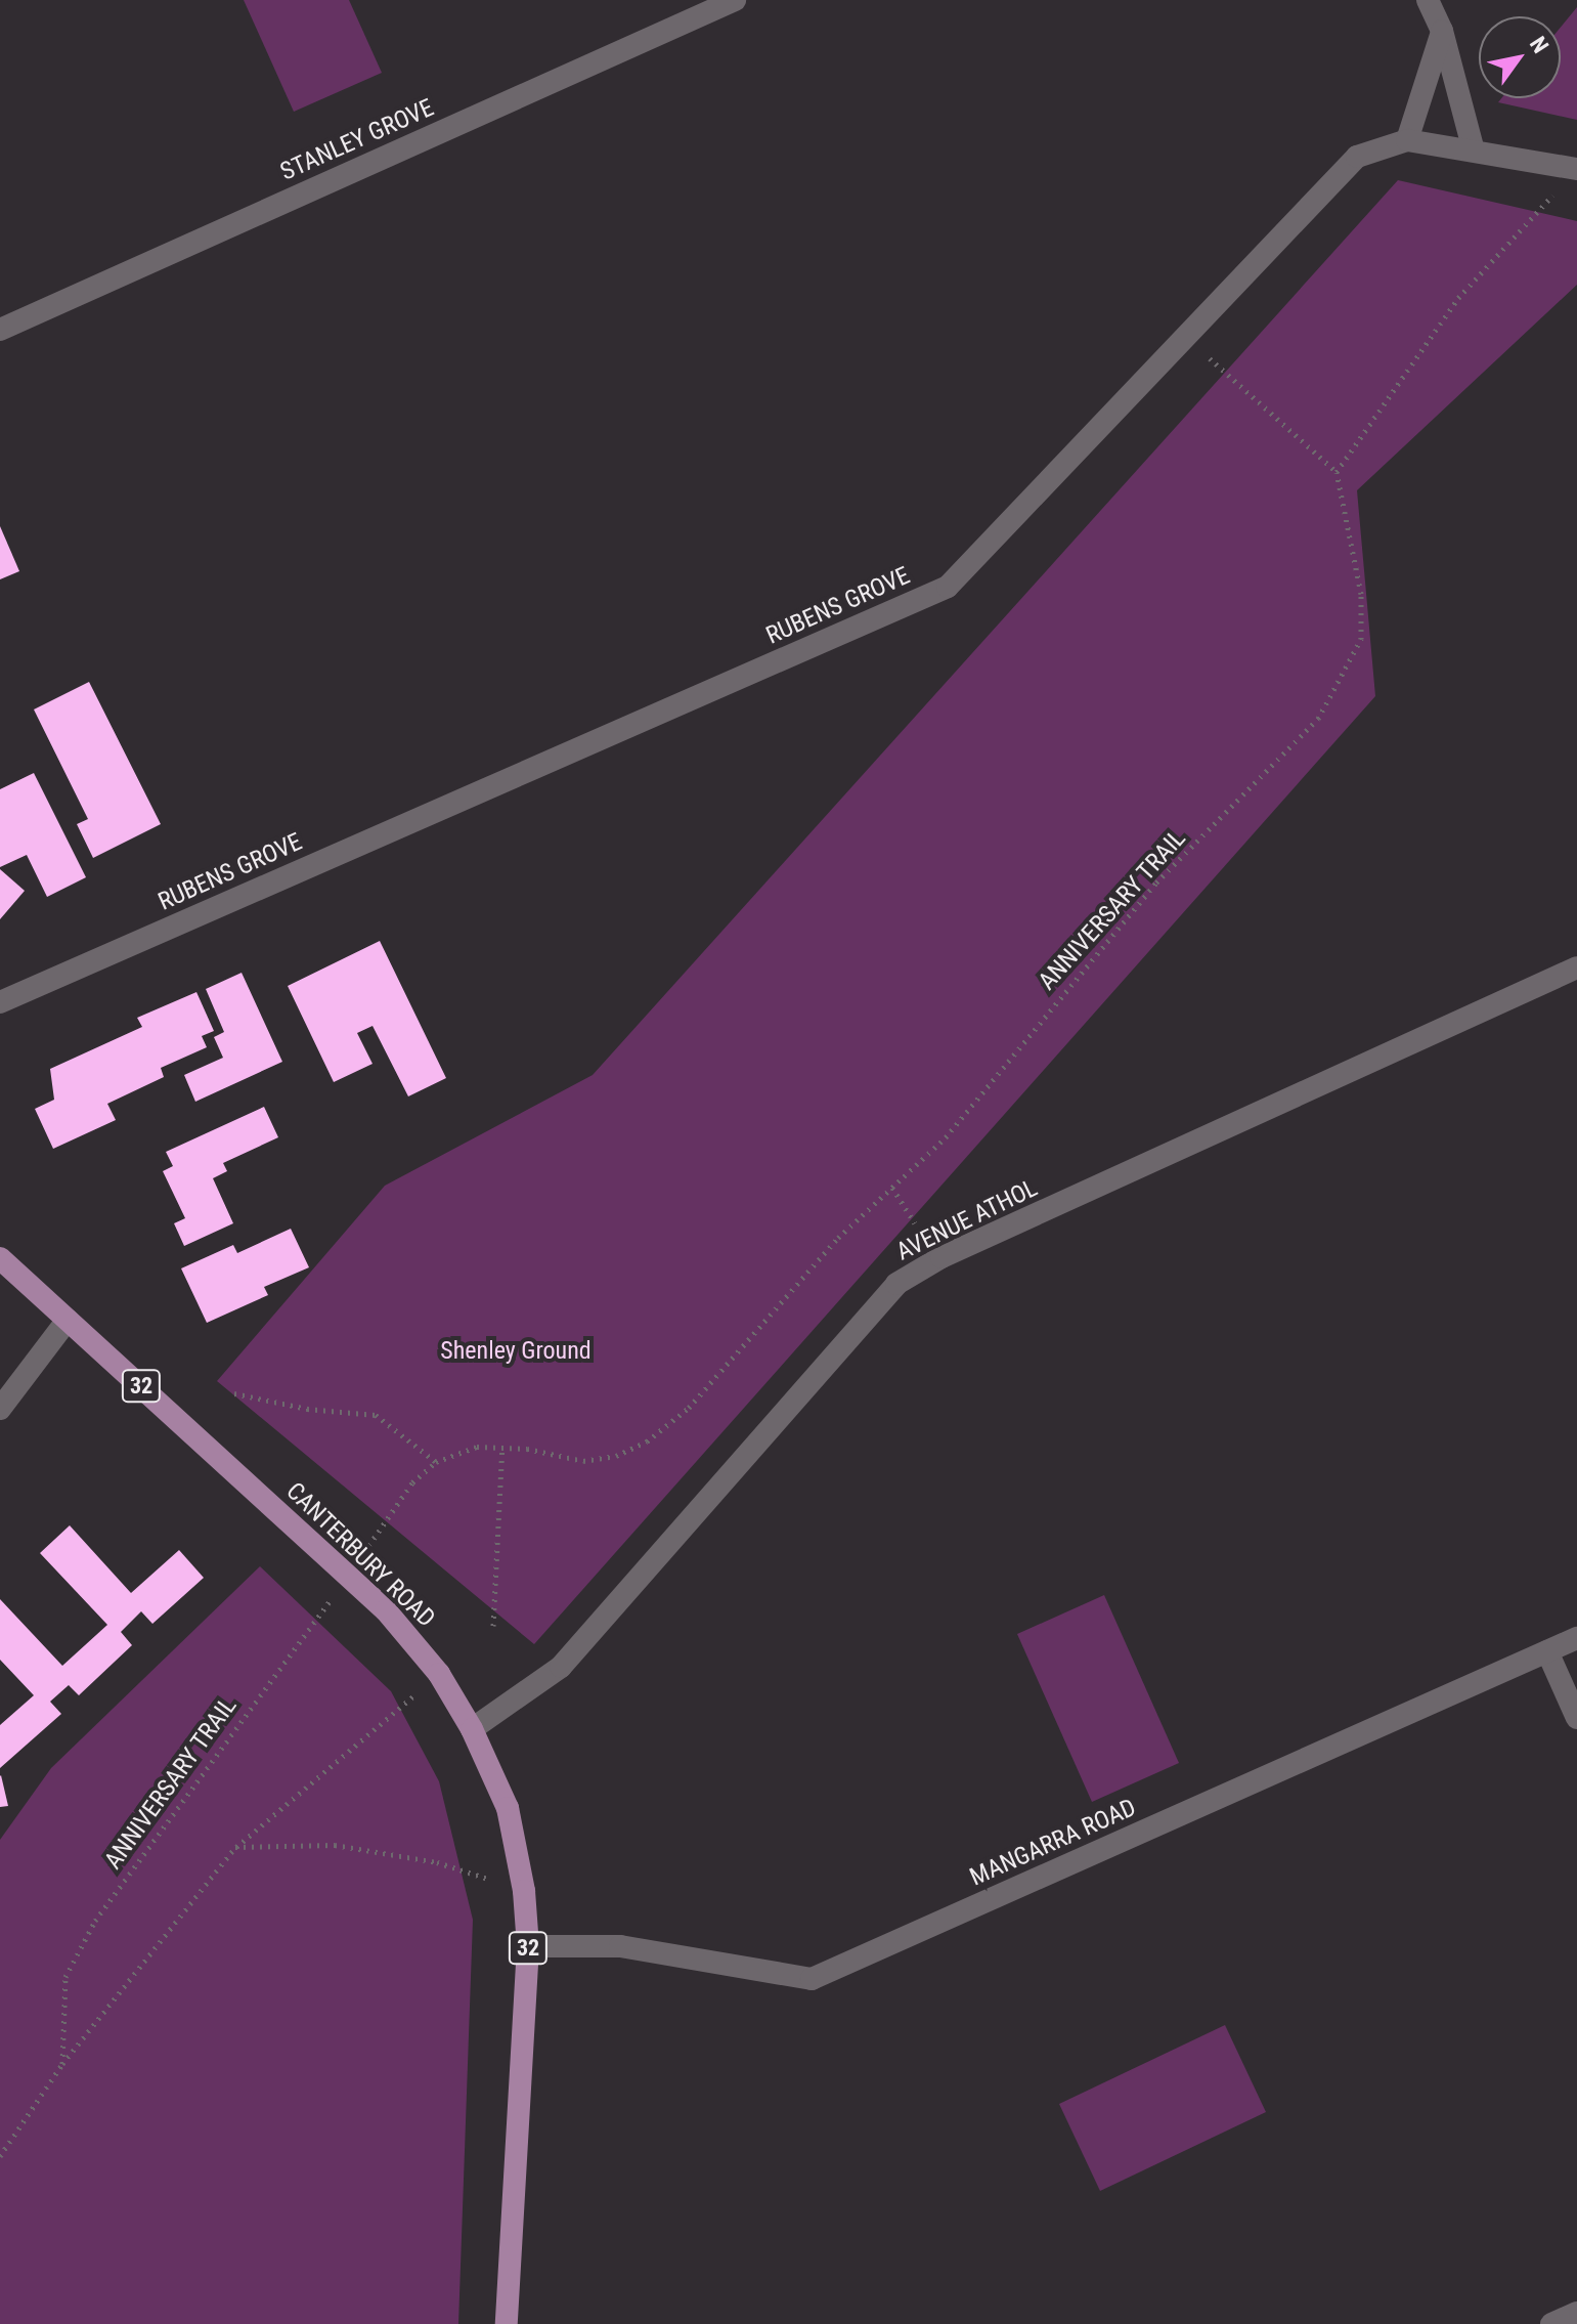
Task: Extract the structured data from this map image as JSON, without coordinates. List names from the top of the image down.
{
  "streets": {
    "main road": ["32", "CANTERBURY ROAD"],
    "street": [
      "STANLEY GROVE",
      "RUBENS GROVE",
      "AVENUE ATHOL",
      "MANGARRA ROAD"
    ],
    "path": ["ANNIVERSARY TRAIL"]
  },
  "crossings": [
    ["AVENUE ATHOL", "CANTERBURY ROAD"],
    ["CANTERBURY ROAD", "MANGARRA ROAD"]
  ],
  "parks": ["Shenley Ground"],
  "north": "top right"
}
